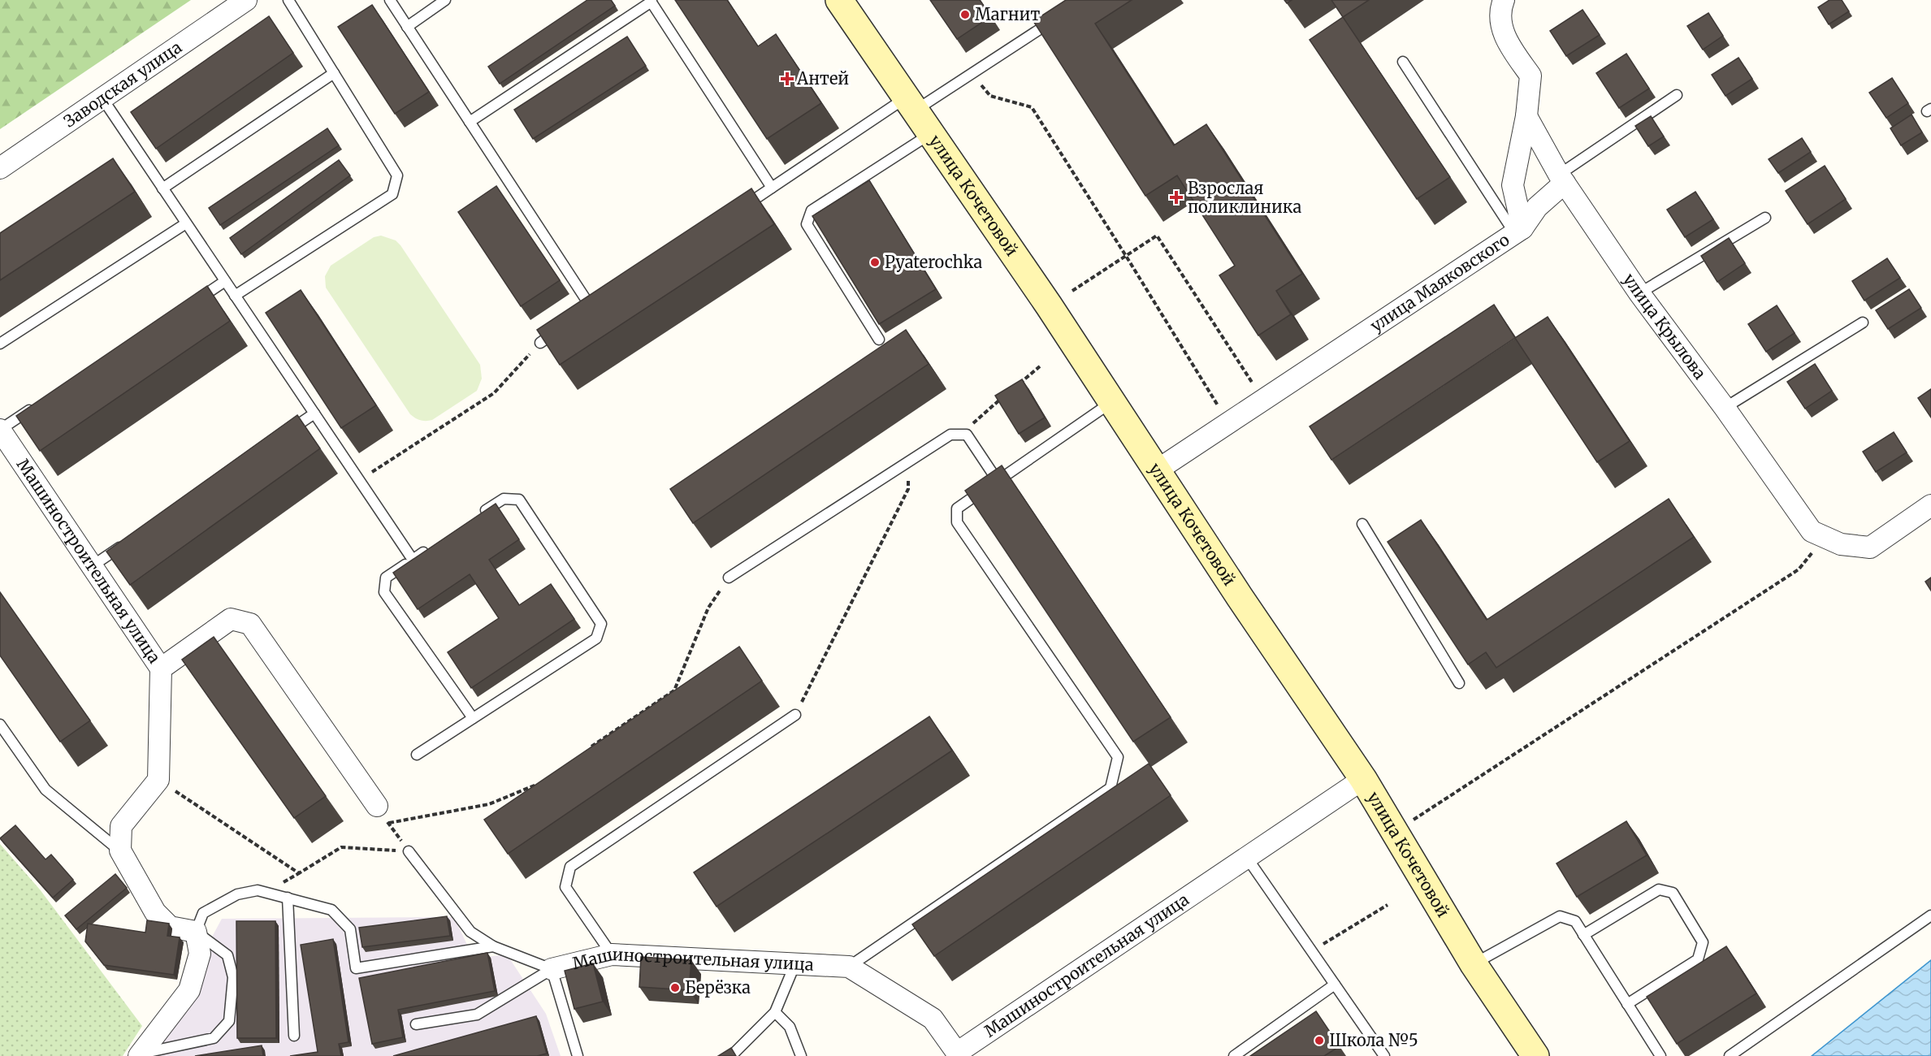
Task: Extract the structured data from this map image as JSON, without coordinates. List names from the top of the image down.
{
  "streets": {
    "main road": ["улица Кочетовой"],
    "street": [
      "Заводская улица",
      "улица Маяковского",
      "улица Крылова",
      "Машиностроительная улица"
    ]
  },
  "crossings": [
    ["улица Кочетовой", "улица Маяковского"],
    ["улица Кочетовой", "Машиностроительная улица"],
    ["улица Маяковского", "улица Крылова"]
  ],
  "places": {
    "other": [
      "Магнит",
      "Pyaterochka",
      "Берёзка",
      "Школа №5"
    ],
    "health": ["Антей", "Взрослая поликлиника"]
  }
}
